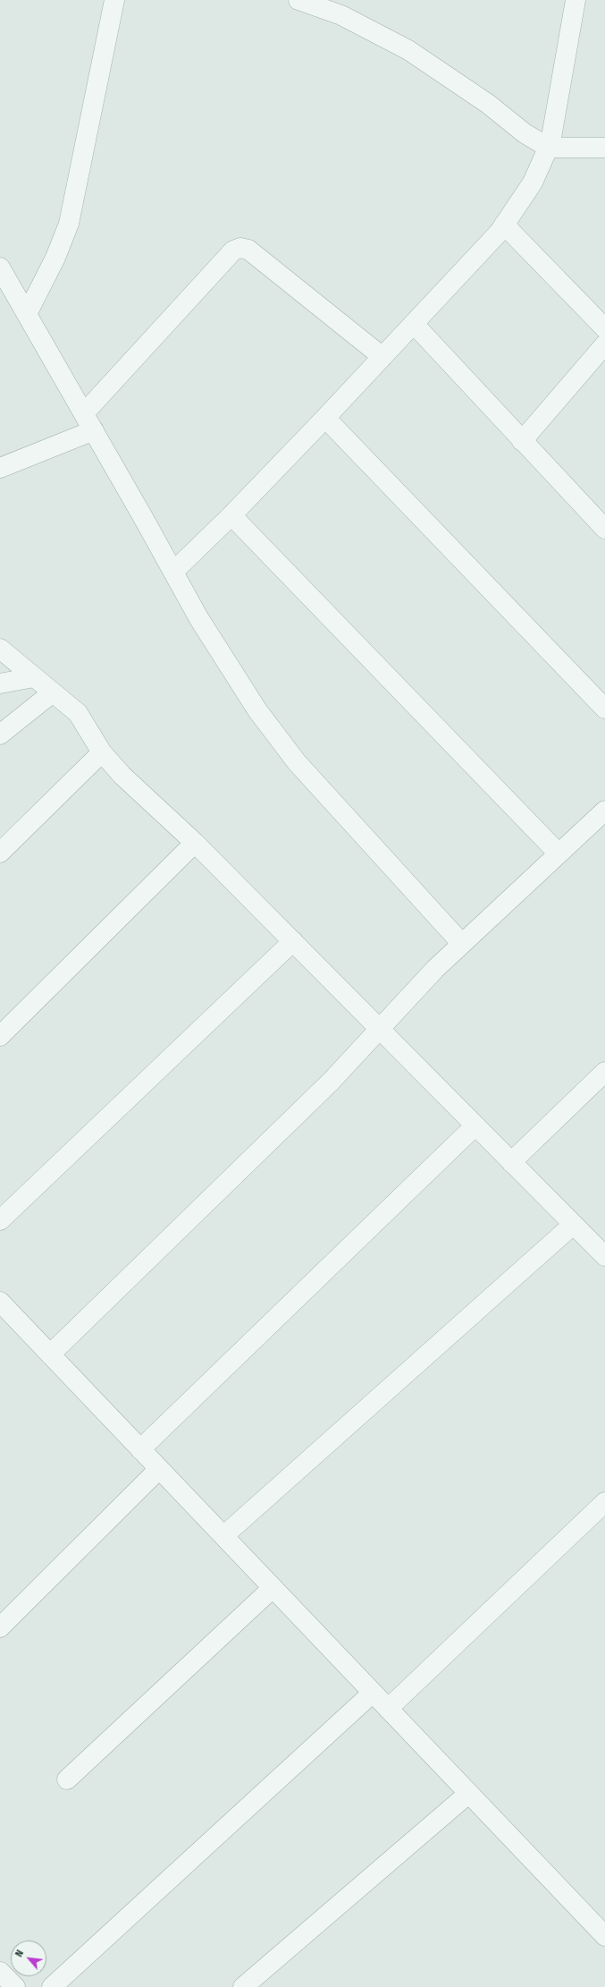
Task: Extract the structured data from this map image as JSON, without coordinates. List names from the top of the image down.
{
  "north": "top left"
}
